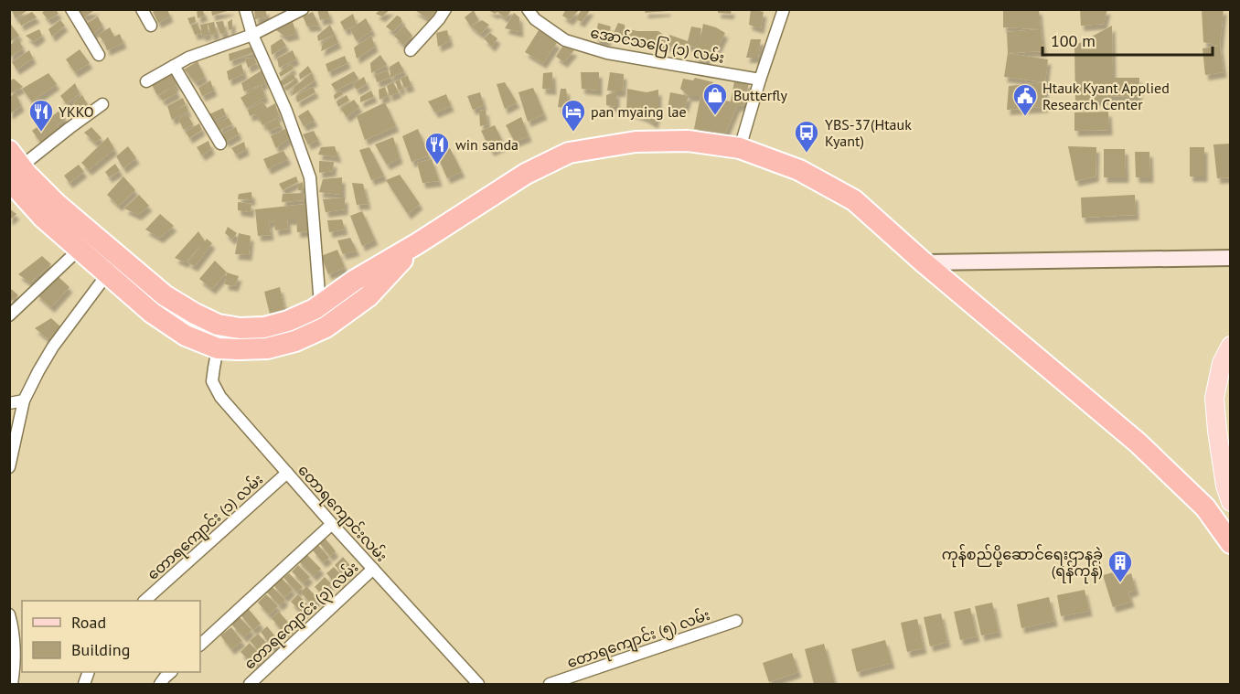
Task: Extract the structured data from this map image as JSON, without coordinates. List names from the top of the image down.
{
  "streets": {
    "street": [
      "အောင်သပြေ (၁) လမ်း",
      "တောရကျောင်းလမ်း",
      "တောရကျောင်း (၁) လမ်း",
      "တောရကျောင်း (၃) လမ်း",
      "တောရကျောင်း (၅) လမ်း"
    ]
  },
  "crossings": [
    ["တောရကျောင်းလမ်း", "တောရကျောင်း (၁) လမ်း"],
    ["တောရကျောင်းလမ်း", "တောရကျောင်း (၃) လမ်း"]
  ],
  "places": {
    "shop": ["Butterfly"],
    "public building": ["Htauk Kyant Applied Research Center"],
    "restaurant": ["YKKO", "win sanda"],
    "hotel": ["pan myaing lae"],
    "bus stop": ["YBS-37(Htauk Kyant)"],
    "building": ["ကုန်စည်ပို့ဆောင်ရေးဌာနခွဲ (ရန်ကုန်)"]
  },
  "legend": ["Road", "Building"],
  "scale_bar": "100 m"
}
